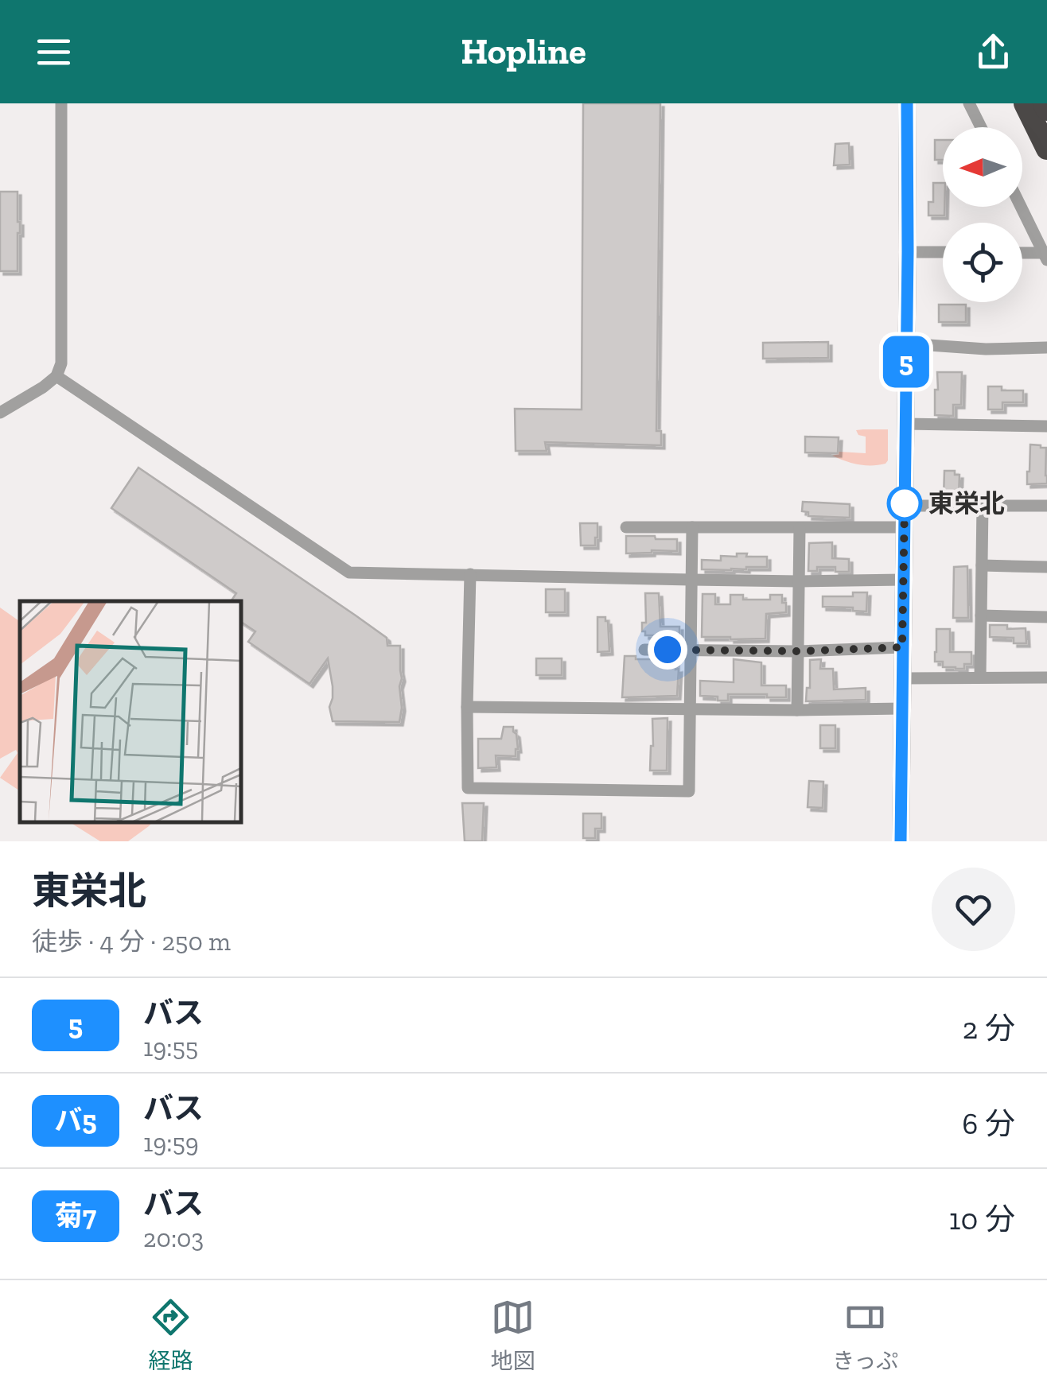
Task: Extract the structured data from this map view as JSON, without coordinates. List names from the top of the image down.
{
  "places": ["東栄北"],
  "lines": ["bus line 5"],
  "north": "left",
  "page": {
    "header": "Hopline",
    "on_map": "5",
    "heading": ["東栄北", "徒歩 · 4 分 · 250 m"],
    "list": [
      {
        "mark": "5",
        "name": "バス",
        "note": "19:55",
        "value": "2 分"
      },
      {
        "mark": "バ5",
        "name": "バス",
        "note": "19:59",
        "value": "6 分"
      },
      {
        "mark": "菊7",
        "name": "バス",
        "note": "20:03",
        "value": "10 分"
      }
    ],
    "tabs": ["経路", "地図", "きっぷ"]
  }
}
